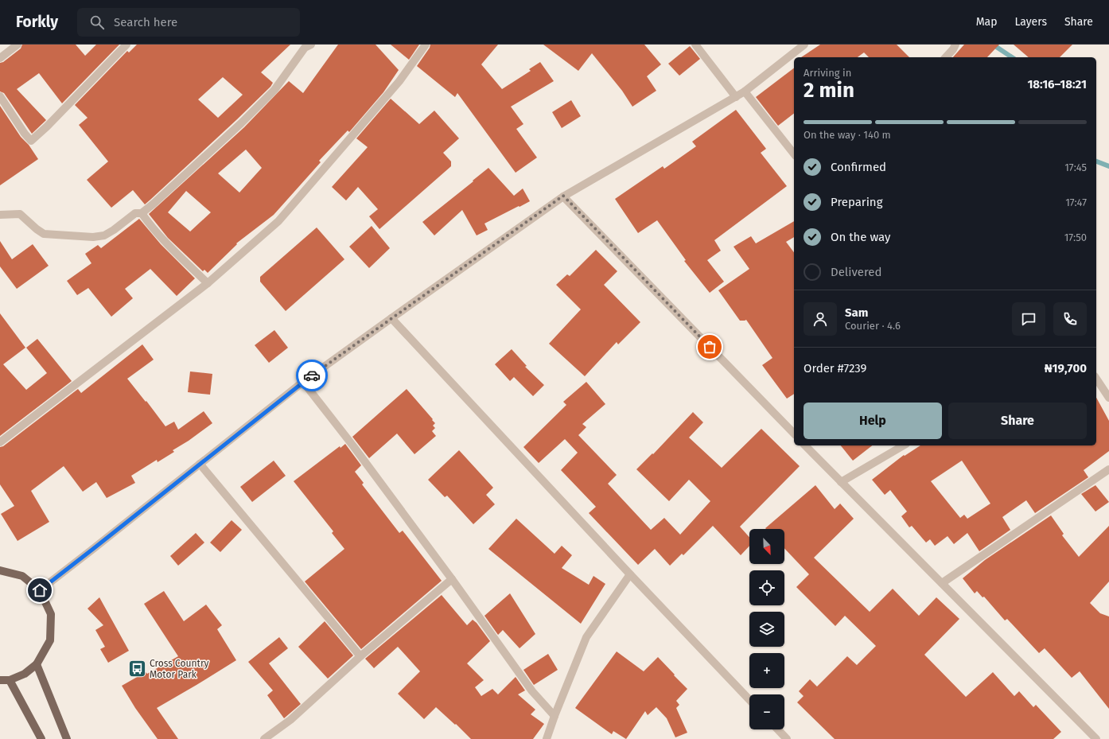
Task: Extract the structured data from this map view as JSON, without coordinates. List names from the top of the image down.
{
  "places": {
    "bus stop": ["Cross Country Motor Park"]
  },
  "north": "bottom right",
  "page": {
    "header": "Forkly",
    "search": "Search here",
    "nav": ["Map", "Layers", "Share"],
    "heading": ["2 min", "Arriving in", "18:16–18:21"],
    "panel": [
      "Sam",
      "Courier · 4.6",
      "Order #7239",
      "₦19,700"
    ],
    "bar": "On the way · 140 m",
    "list": [
      ["Confirmed", "17:45"],
      ["Preparing", "17:47"],
      ["On the way", "17:50"],
      "Delivered"
    ],
    "buttons": ["Help", "Share"],
    "map_buttons": ["+", "−"]
  }
}
